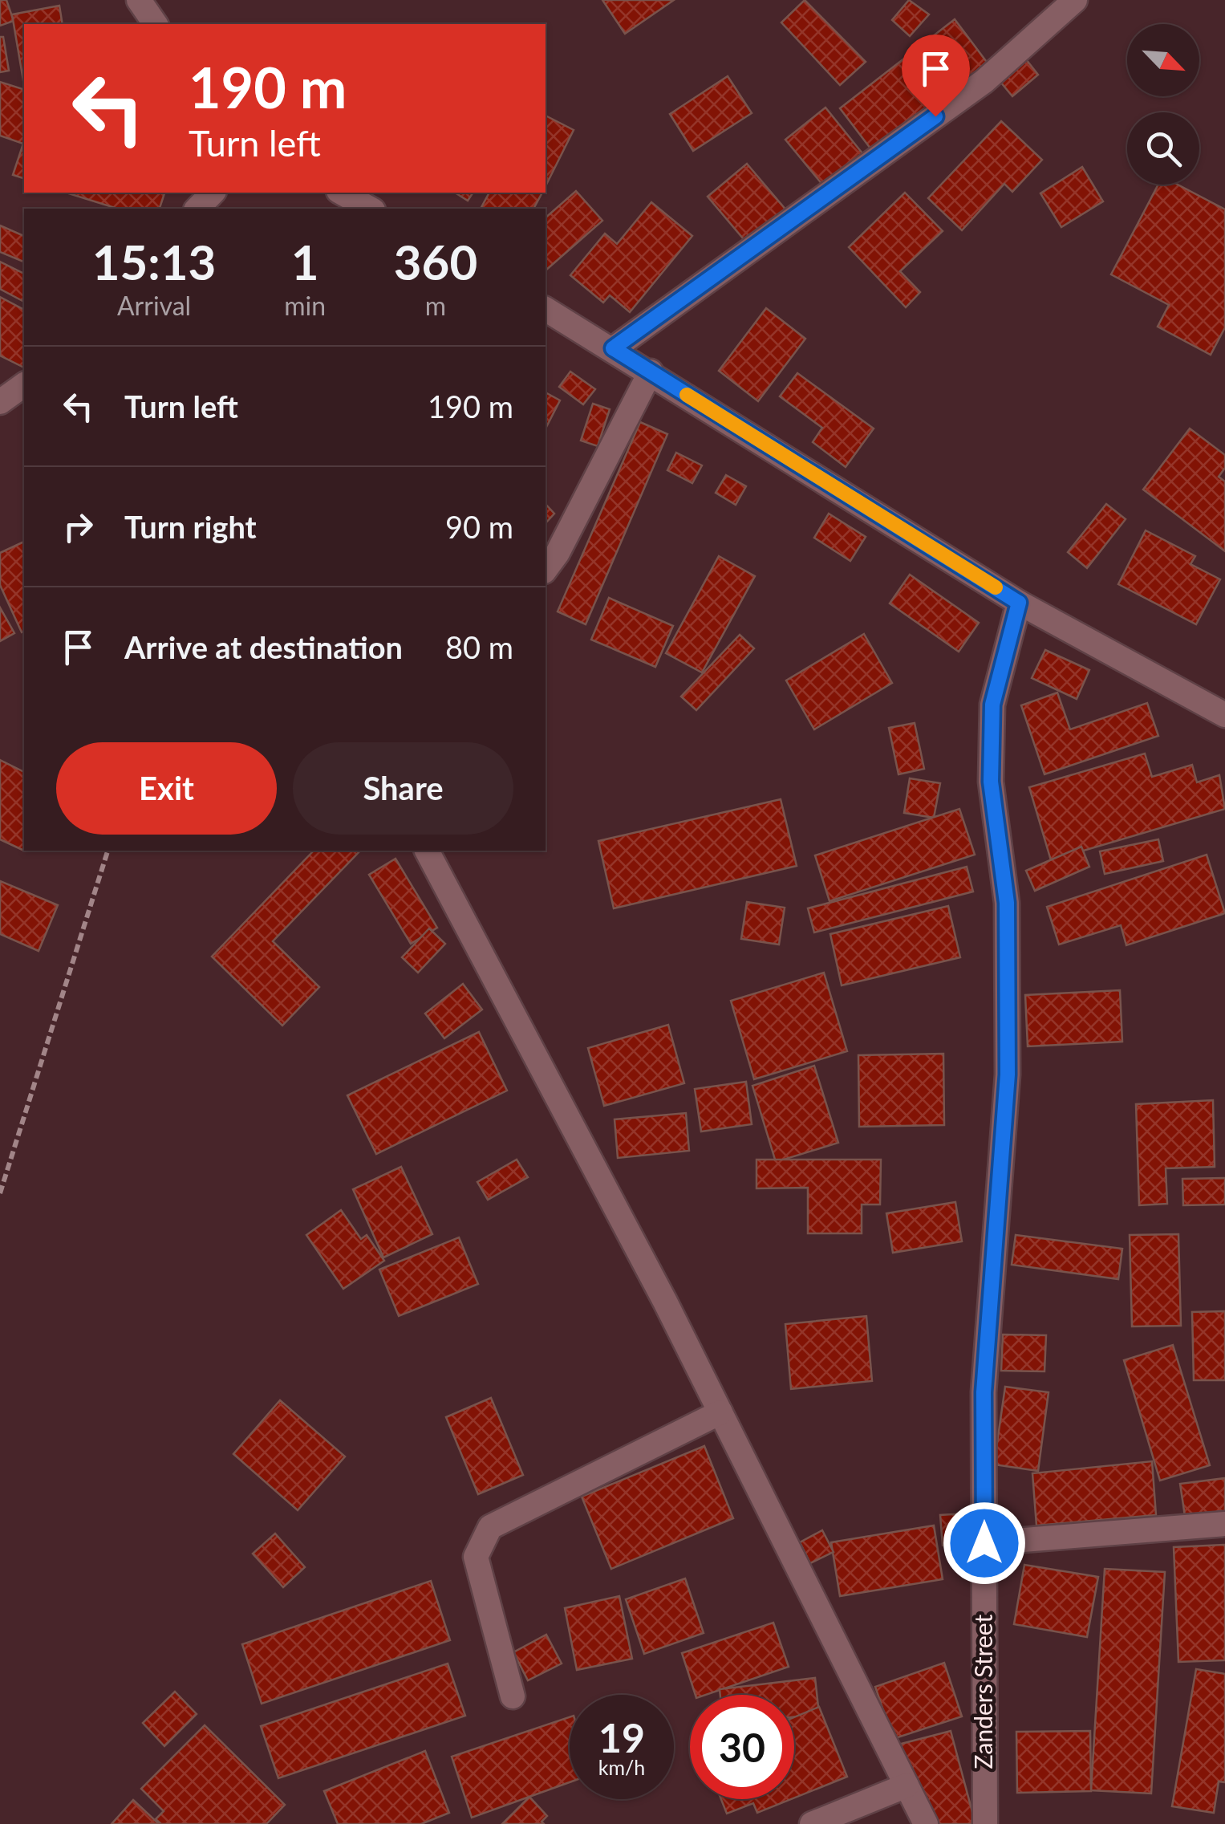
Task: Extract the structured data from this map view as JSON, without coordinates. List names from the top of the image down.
{
  "streets": {
    "street": ["Zanders Street"]
  },
  "north": "bottom right",
  "page": {
    "turn": ["190 m", "Turn left"],
    "eta": [
      "15:13",
      "Arrival",
      "1",
      "min",
      "360",
      "m"
    ],
    "list": [
      {
        "name": "Turn left",
        "value": "190 m"
      },
      {
        "name": "Turn right",
        "value": "90 m"
      },
      {
        "name": "Arrive at destination",
        "value": "80 m"
      }
    ],
    "buttons": ["Exit", "Share"],
    "speed": "19 km/h",
    "limit": "30"
  }
}
